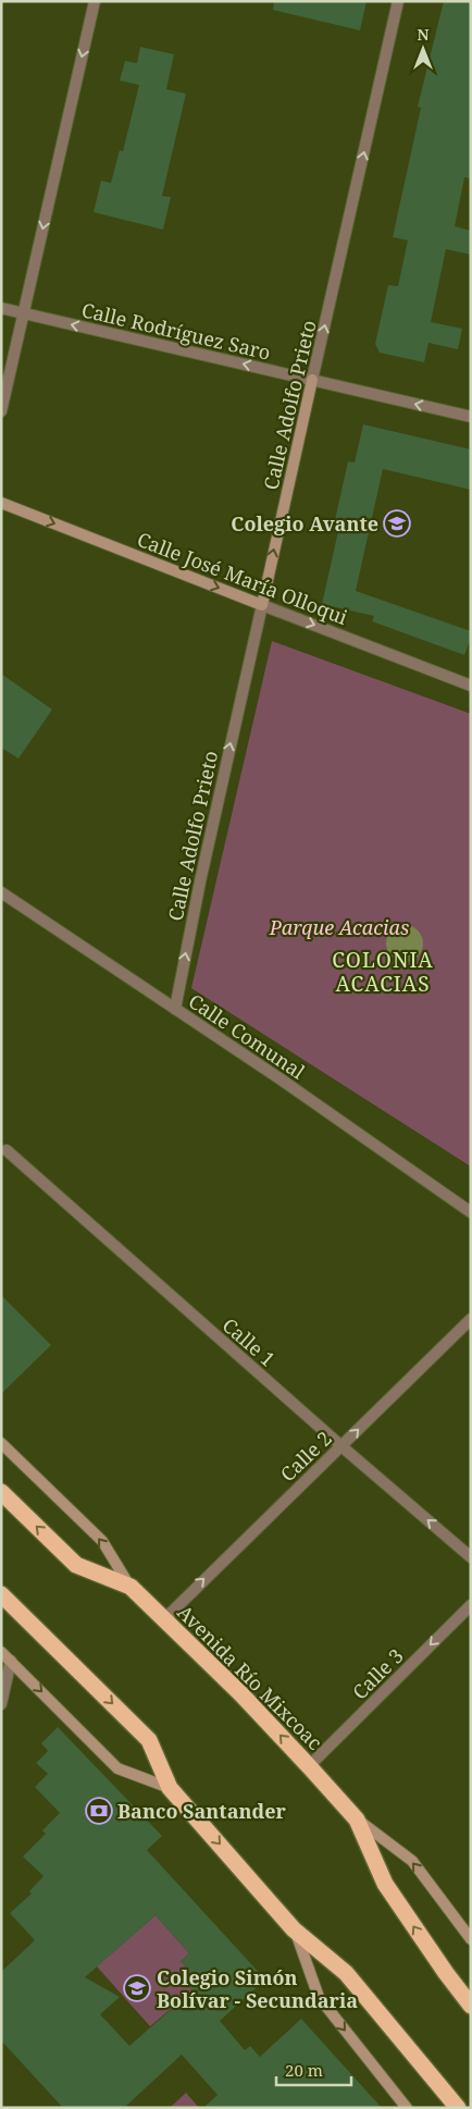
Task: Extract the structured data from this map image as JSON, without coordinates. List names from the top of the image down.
{
  "streets": {
    "highway": ["Avenida Río Mixcoac"],
    "main road": ["Calle Adolfo Prieto", "Calle José María Olloqui"],
    "street": [
      "Calle Rodríguez Saro",
      "Calle Comunal",
      "Calle 1",
      "Calle 2",
      "Calle 3"
    ]
  },
  "crossings": [
    ["Calle Rodríguez Saro", "Calle Adolfo Prieto"],
    ["Calle Adolfo Prieto", "Calle José María Olloqui"],
    ["Calle Adolfo Prieto", "Calle Comunal"],
    ["Calle 1", "Calle 2"],
    ["Calle 2", "Avenida Río Mixcoac"],
    ["Calle 3", "Avenida Río Mixcoac"]
  ],
  "one_way": [
    "Calle Rodríguez Saro",
    "Calle Adolfo Prieto",
    "Calle José María Olloqui",
    "Calle 2",
    "Calle 3",
    "Avenida Río Mixcoac"
  ],
  "districts": ["COLONIA ACACIAS"],
  "parks": ["Parque Acacias"],
  "places": {
    "school or university": ["Colegio Avante", "Colegio Simón Bolívar - Secundaria"],
    "bank": ["Banco Santander"]
  },
  "scale_bar": "20 m",
  "north": "top"
}
